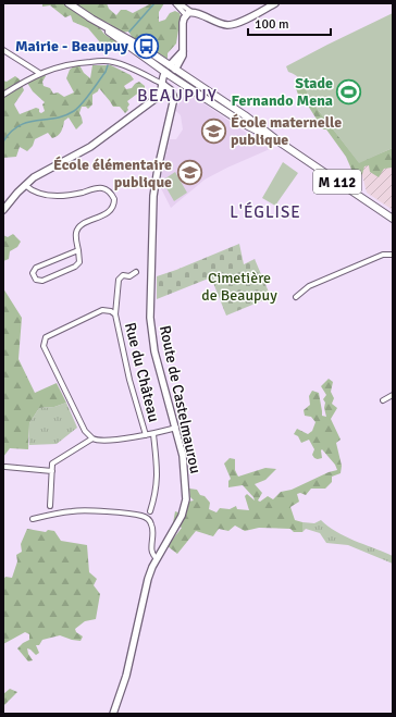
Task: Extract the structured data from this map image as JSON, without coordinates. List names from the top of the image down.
{
  "streets": {
    "main road": ["M 112"],
    "street": ["Rue du Château", "Route de Castelmaurou"]
  },
  "crossings": [
    ["Rue du Château", "Route de Castelmaurou"]
  ],
  "districts": ["BEAUPUY", "L'ÉGLISE"],
  "parks": ["Cimetière de Beaupuy"],
  "places": {
    "bus stop": ["Mairie - Beaupuy"],
    "sports": ["Stade Fernando Mena"],
    "school or university": ["École maternelle publique", "École élémentaire publique"]
  },
  "scale_bar": "100 m"
}
